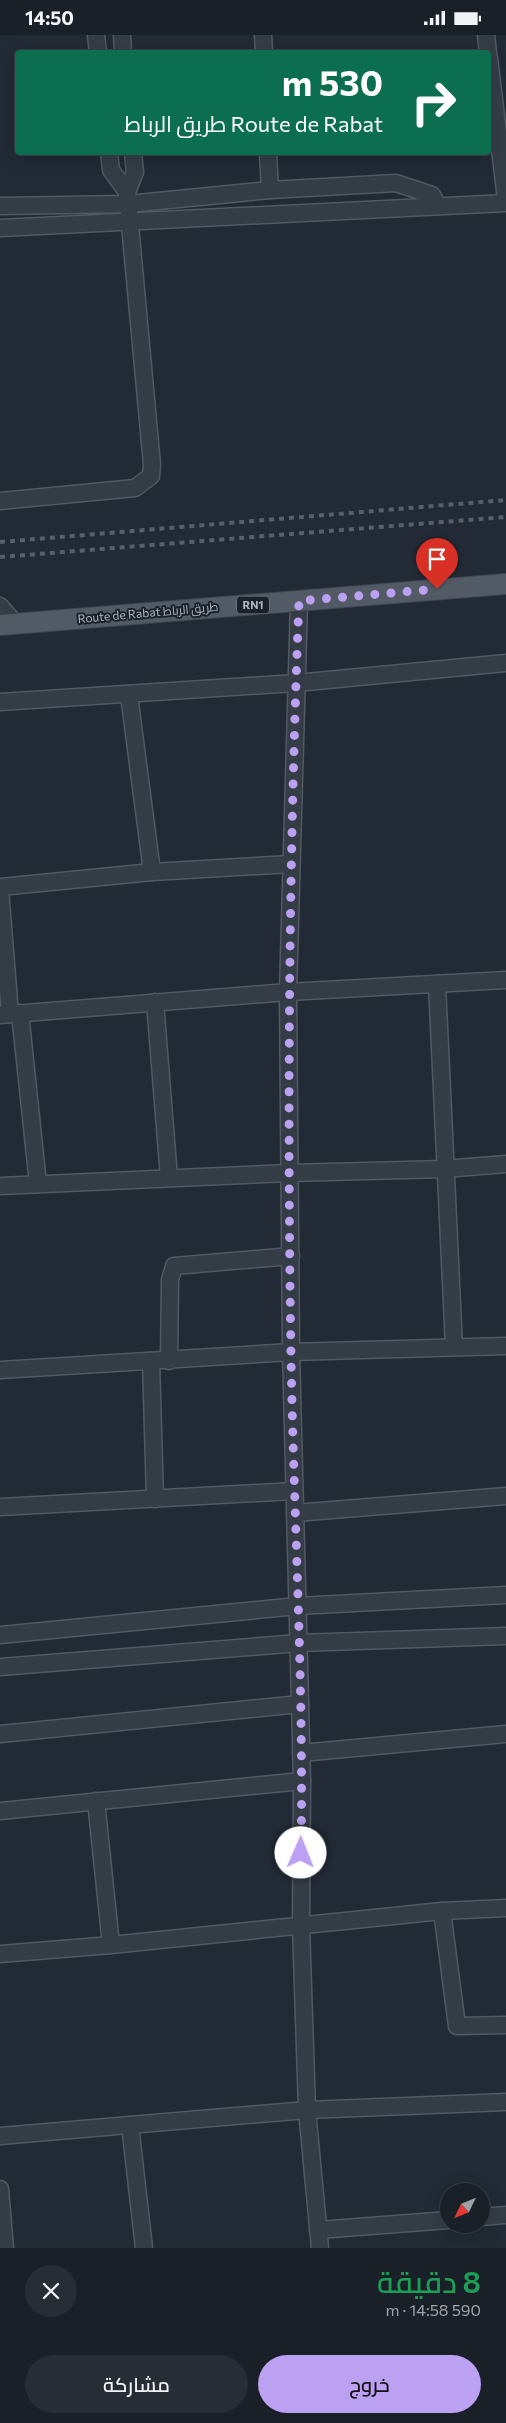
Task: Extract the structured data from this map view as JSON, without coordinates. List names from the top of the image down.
{
  "streets": {
    "main road": ["RN1", "Route de Rabat طريق الرباط"]
  },
  "north": "bottom left",
  "page": {
    "status": "14:50",
    "turn": ["530 m", "Route de Rabat طريق الرباط"],
    "heading": ["8 دقيقة", "590 m · 14:58"],
    "buttons": ["خروج", "مشاركة"]
  }
}
